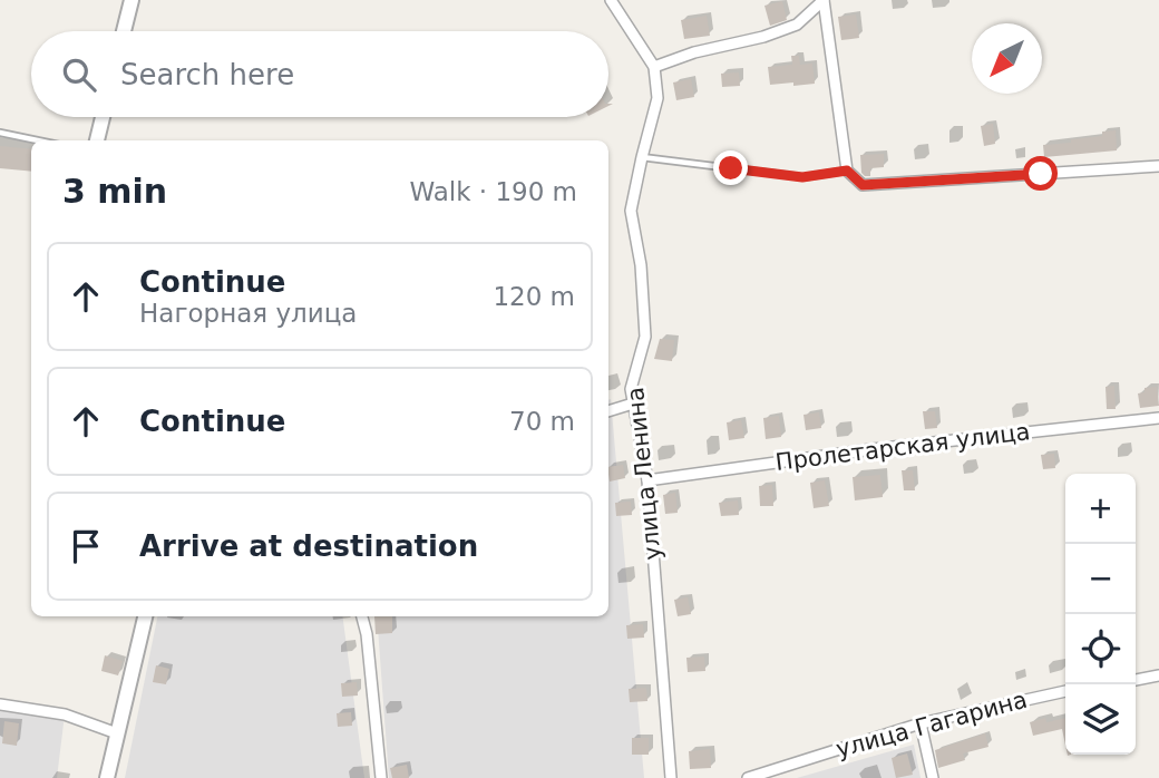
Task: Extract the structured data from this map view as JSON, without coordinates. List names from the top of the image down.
{
  "streets": {
    "street": ["Пролетарская улица", "улица Ленина", "улица Гагарина"]
  },
  "crossings": [
    ["Пролетарская улица", "улица Ленина"]
  ],
  "north": "bottom left",
  "page": {
    "search": "Search here",
    "heading": ["3 min", "Walk · 190 m"],
    "list": [
      ["Continue", "Нагорная улица", "120 m"],
      ["Continue", "70 m"],
      "Arrive at destination"
    ],
    "map_buttons": ["+", "−"]
  }
}
